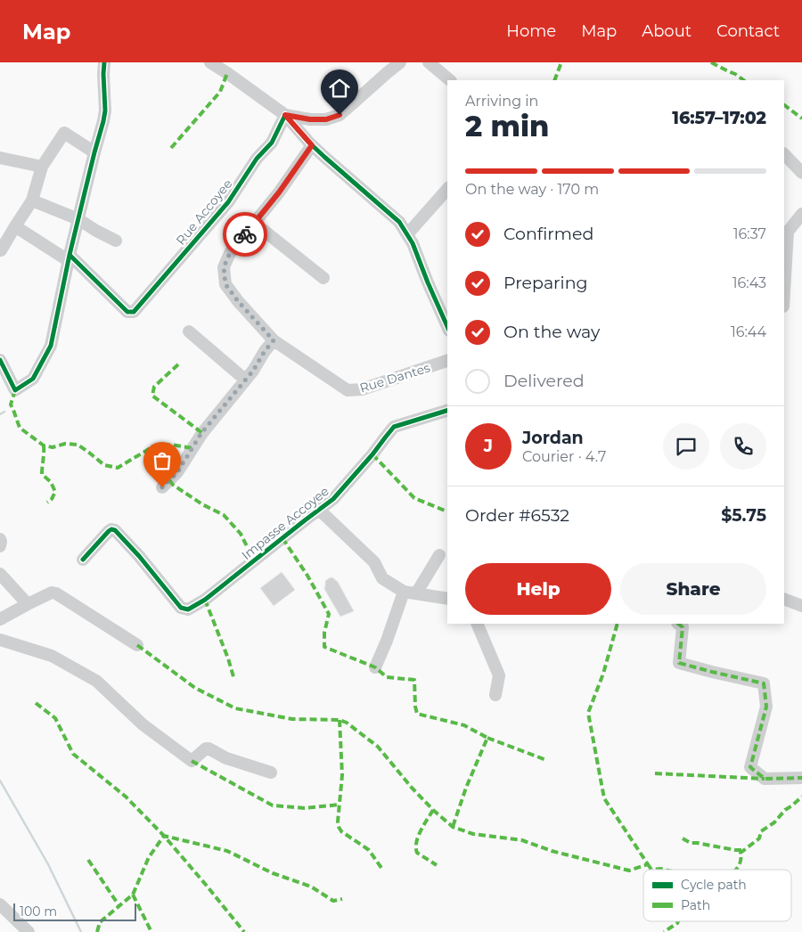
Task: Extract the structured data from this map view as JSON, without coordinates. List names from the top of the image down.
{
  "streets": {
    "street": ["Rue Accoyee", "Rue Dantes", "Impasse Accoyee"]
  },
  "legend": ["Cycle path", "Path"],
  "scale_bar": "100 m",
  "page": {
    "header": "Map",
    "nav": [
      "Home",
      "Map",
      "About",
      "Contact"
    ],
    "heading": ["2 min", "Arriving in", "16:57–17:02"],
    "panel": [
      "Jordan",
      "Courier · 4.7",
      "Order #6532",
      "$5.75"
    ],
    "bar": "On the way · 170 m",
    "list": [
      ["Confirmed", "16:37"],
      ["Preparing", "16:43"],
      ["On the way", "16:44"],
      "Delivered"
    ],
    "round": "J",
    "buttons": ["Help", "Share"],
    "scale": "100 m"
  }
}
